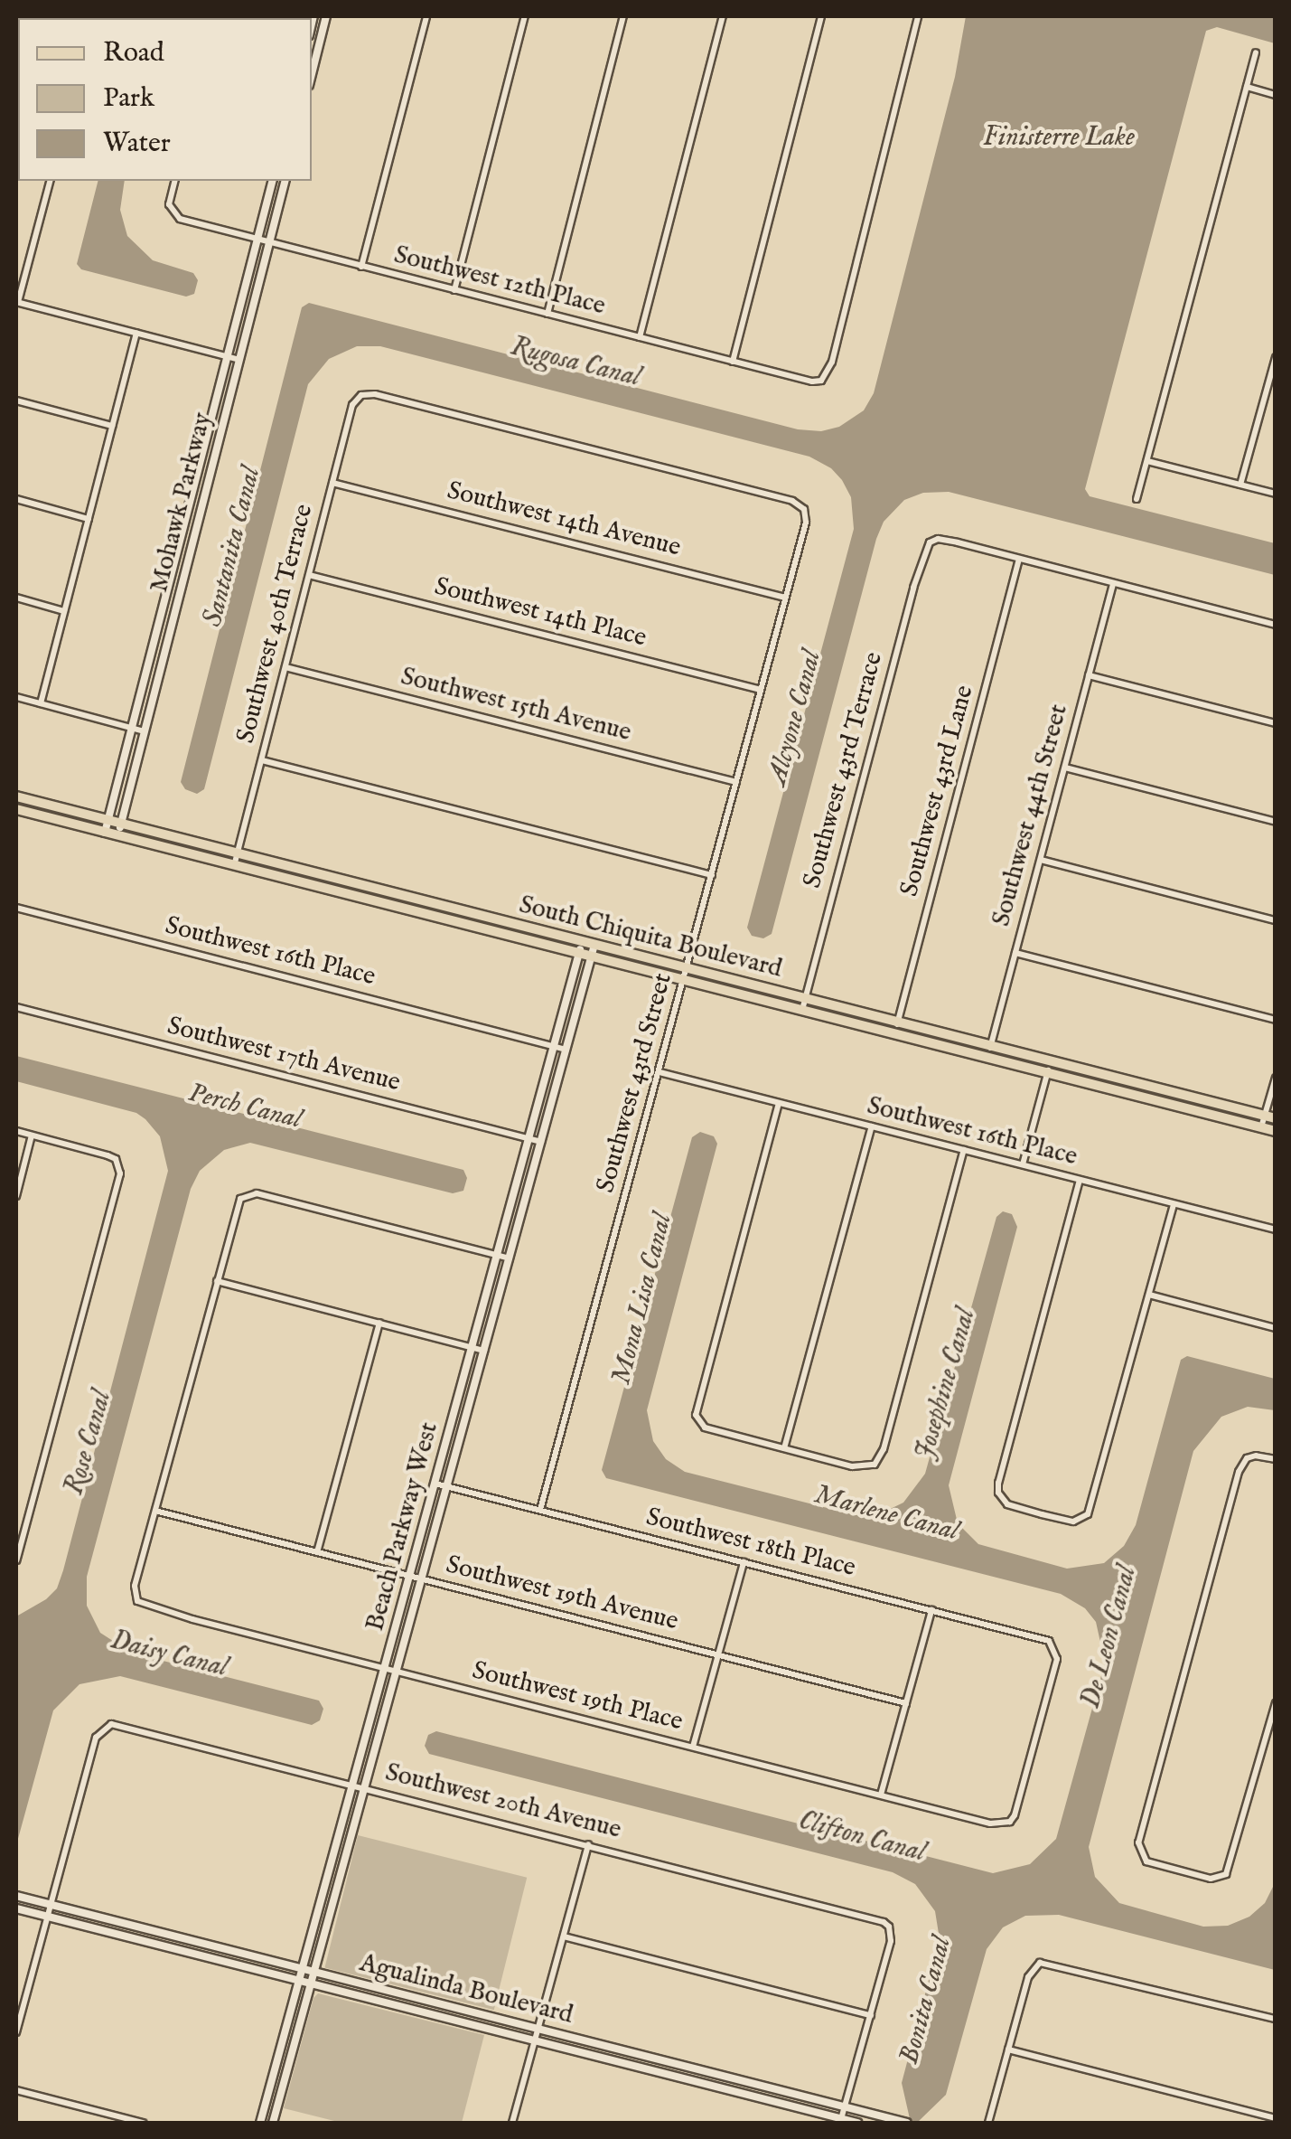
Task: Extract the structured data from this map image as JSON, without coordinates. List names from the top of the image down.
{
  "streets": {
    "main road": ["South Chiquita Boulevard"],
    "street": [
      "Southwest 12th Place",
      "Mohawk Parkway",
      "Southwest 14th Avenue",
      "Southwest 14th Place",
      "Southwest 40th Terrace",
      "Southwest 15th Avenue",
      "Southwest 43rd Terrace",
      "Southwest 43rd Lane",
      "Southwest 44th Street",
      "Southwest 16th Place",
      "Southwest 17th Avenue",
      "Southwest 43rd Street",
      "Beach Parkway West",
      "Southwest 18th Place",
      "Southwest 19th Avenue",
      "Southwest 19th Place",
      "Southwest 20th Avenue",
      "Agualinda Boulevard"
    ]
  },
  "crossings": [
    ["Southwest 12th Place", "Mohawk Parkway"],
    ["Mohawk Parkway", "South Chiquita Boulevard"],
    ["Southwest 14th Avenue", "Southwest 40th Terrace"],
    ["Southwest 14th Avenue", "Southwest 43rd Street"],
    ["Southwest 14th Place", "Southwest 40th Terrace"],
    ["Southwest 14th Place", "Southwest 43rd Street"],
    ["Southwest 40th Terrace", "Southwest 15th Avenue"],
    ["Southwest 40th Terrace", "South Chiquita Boulevard"],
    ["Southwest 40th Terrace", "Southwest 43rd Street"],
    ["Southwest 15th Avenue", "Southwest 43rd Street"],
    ["Southwest 43rd Terrace", "Southwest 43rd Lane"],
    ["Southwest 43rd Terrace", "South Chiquita Boulevard"],
    ["Southwest 43rd Lane", "South Chiquita Boulevard"],
    ["Southwest 44th Street", "South Chiquita Boulevard"],
    ["South Chiquita Boulevard", "Southwest 43rd Street"],
    ["South Chiquita Boulevard", "Beach Parkway West"],
    ["Southwest 16th Place", "Southwest 43rd Street"],
    ["Southwest 16th Place", "Beach Parkway West"],
    ["Southwest 17th Avenue", "Beach Parkway West"],
    ["Southwest 43rd Street", "Southwest 18th Place"],
    ["Beach Parkway West", "Southwest 18th Place"],
    ["Beach Parkway West", "Southwest 19th Avenue"],
    ["Beach Parkway West", "Southwest 19th Place"],
    ["Beach Parkway West", "Southwest 20th Avenue"],
    ["Beach Parkway West", "Agualinda Boulevard"],
    ["Southwest 18th Place", "Southwest 19th Place"],
    ["Southwest 19th Avenue", "Southwest 19th Place"],
    ["Southwest 20th Avenue", "Agualinda Boulevard"]
  ],
  "water": [
    "Finisterre Lake",
    "Rugosa Canal",
    "Santanita Canal",
    "Alcyone Canal",
    "Perch Canal",
    "Mona Lisa Canal",
    "Josephine Canal",
    "Rose Canal",
    "Marlene Canal",
    "De Leon Canal",
    "Daisy Canal",
    "Clifton Canal",
    "Bonita Canal"
  ],
  "legend": ["Road", "Park", "Water"]
}
